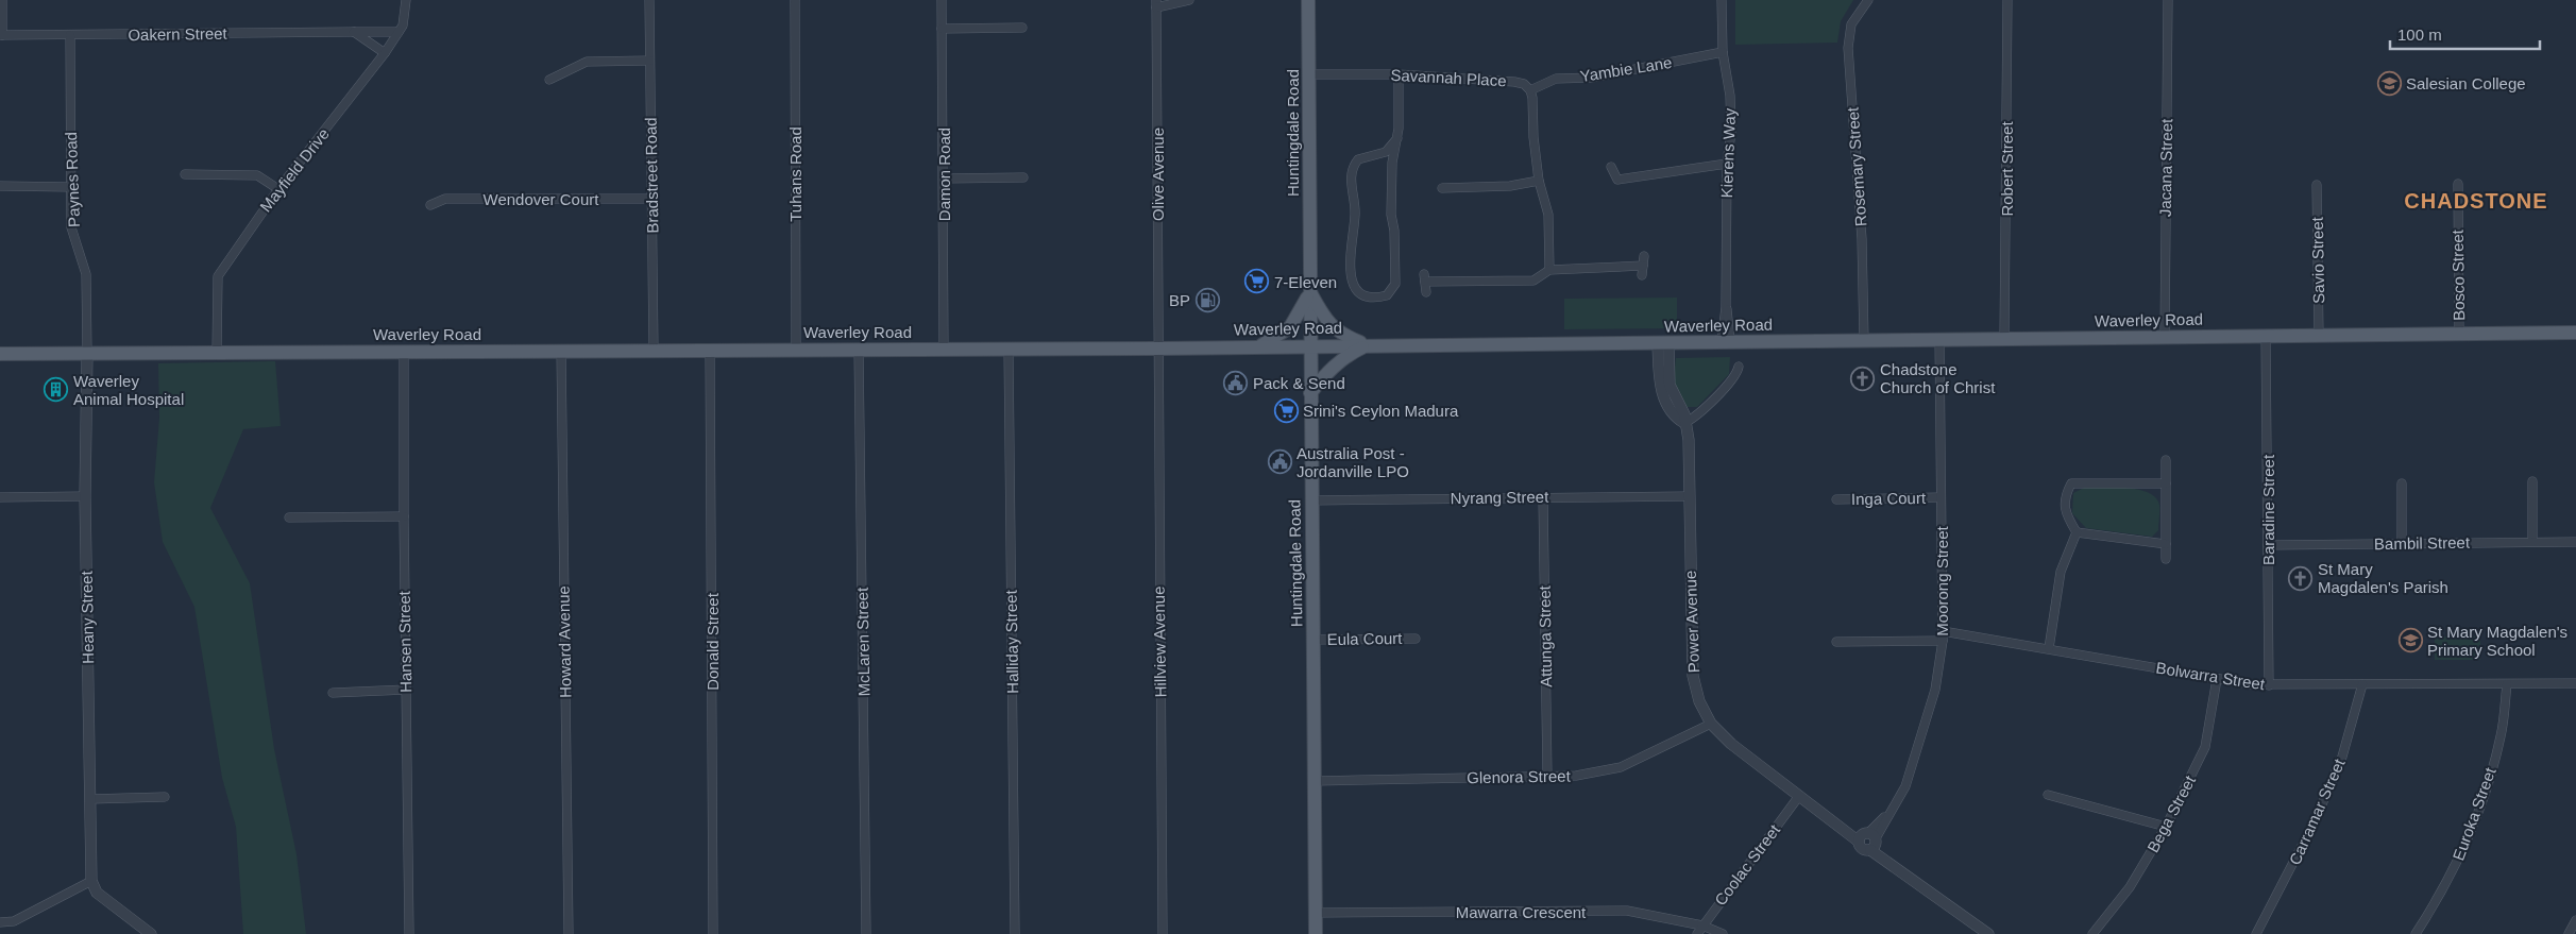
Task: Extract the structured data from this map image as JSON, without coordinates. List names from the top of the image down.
{
  "streets": {
    "main road": ["Huntingdale Road", "Waverley Road"],
    "street": [
      "Oakern Street",
      "Yambie Lane",
      "Savannah Place",
      "Kierens Way",
      "Rosemary Street",
      "Jacana Street",
      "Robert Street",
      "Mayfield Drive",
      "Tuhans Road",
      "Damon Road",
      "Olive Avenue",
      "Bradstreet Road",
      "Paynes Road",
      "Wendover Court",
      "Savio Street",
      "Bosco Street",
      "Nyrang Street",
      "Inga Court",
      "Baradine Street",
      "Bambil Street",
      "Moorong Street",
      "Heany Street",
      "Power Avenue",
      "Attunga Street",
      "Eula Court",
      "Hansen Street",
      "Howard Avenue",
      "Donald Street",
      "McLaren Street",
      "Halliday Street",
      "Hillview Avenue",
      "Bolwarra Street",
      "Glenora Street",
      "Carramar Street",
      "Bega Street",
      "Euroka Street",
      "Coolac Street",
      "Mawarra Crescent"
    ]
  },
  "crossings": [
    ["Oakern Street", "Mayfield Drive"],
    ["Oakern Street", "Paynes Road"],
    ["Yambie Lane", "Savannah Place"],
    ["Yambie Lane", "Kierens Way"],
    ["Savannah Place", "Huntingdale Road"],
    ["Huntingdale Road", "Waverley Road"],
    ["Huntingdale Road", "Nyrang Street"],
    ["Huntingdale Road", "Eula Court"],
    ["Huntingdale Road", "Glenora Street"],
    ["Huntingdale Road", "Mawarra Crescent"],
    ["Kierens Way", "Waverley Road"],
    ["Rosemary Street", "Waverley Road"],
    ["Jacana Street", "Waverley Road"],
    ["Robert Street", "Waverley Road"],
    ["Mayfield Drive", "Waverley Road"],
    ["Tuhans Road", "Waverley Road"],
    ["Damon Road", "Waverley Road"],
    ["Olive Avenue", "Waverley Road"],
    ["Olive Avenue", "Hillview Avenue"],
    ["Bradstreet Road", "Wendover Court"],
    ["Bradstreet Road", "Waverley Road"],
    ["Paynes Road", "Waverley Road"],
    ["Paynes Road", "Heany Street"],
    ["Savio Street", "Waverley Road"],
    ["Bosco Street", "Waverley Road"],
    ["Waverley Road", "Baradine Street"],
    ["Waverley Road", "Moorong Street"],
    ["Waverley Road", "Heany Street"],
    ["Waverley Road", "Power Avenue"],
    ["Waverley Road", "Hansen Street"],
    ["Waverley Road", "Howard Avenue"],
    ["Waverley Road", "Donald Street"],
    ["Waverley Road", "McLaren Street"],
    ["Waverley Road", "Halliday Street"],
    ["Waverley Road", "Hillview Avenue"],
    ["Nyrang Street", "Power Avenue"],
    ["Nyrang Street", "Attunga Street"],
    ["Inga Court", "Moorong Street"],
    ["Baradine Street", "Bambil Street"],
    ["Baradine Street", "Bolwarra Street"],
    ["Moorong Street", "Power Avenue"],
    ["Moorong Street", "Bolwarra Street"],
    ["Power Avenue", "Glenora Street"],
    ["Power Avenue", "Coolac Street"],
    ["Attunga Street", "Glenora Street"],
    ["Bolwarra Street", "Carramar Street"],
    ["Bolwarra Street", "Bega Street"],
    ["Bolwarra Street", "Euroka Street"],
    ["Coolac Street", "Mawarra Crescent"]
  ],
  "districts": ["CHADSTONE"],
  "places": {
    "school or university": ["Salesian College", "St Mary Magdalen's Primary School"],
    "supermarket": ["7-Eleven", "Srini's Ceylon Madura"],
    "fuel station": ["BP"],
    "church": ["Chadstone Church of Christ", "St Mary Magdalen's Parish"],
    "public building": ["Pack & Send", "Australia Post - Jordanville LPO"],
    "building": ["Waverley Animal Hospital"]
  },
  "scale_bar": "100 m"
}
